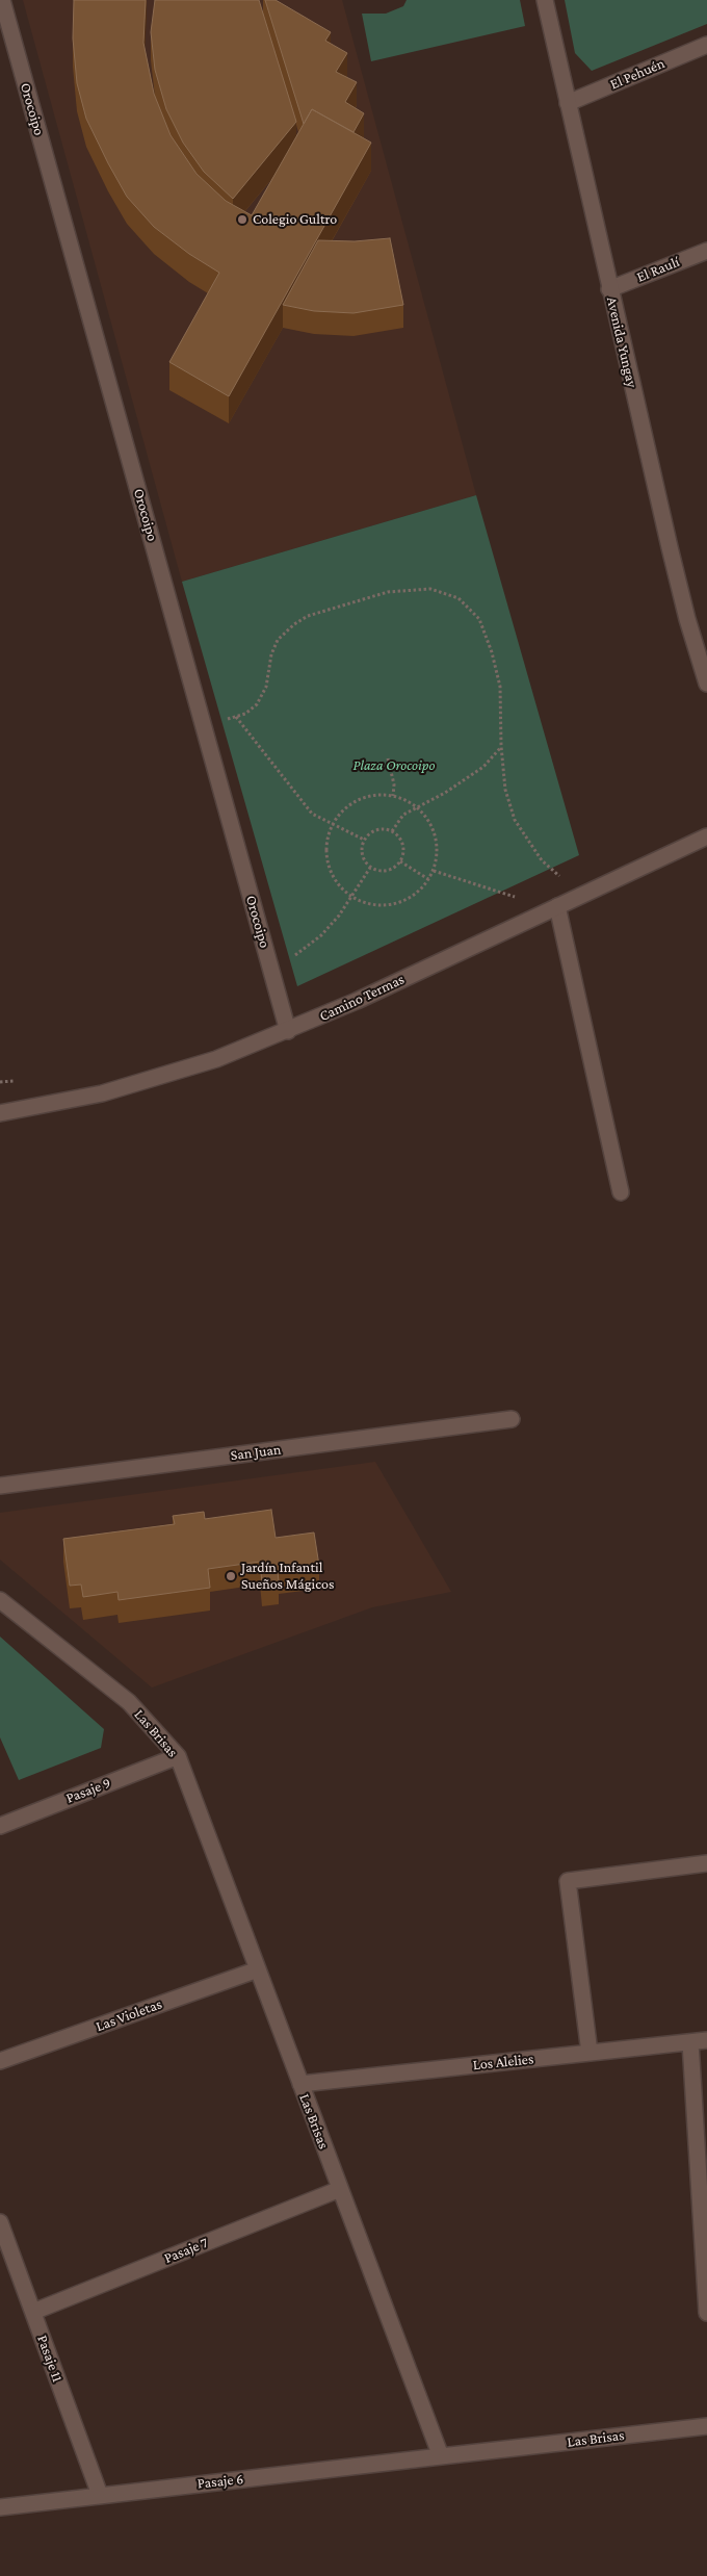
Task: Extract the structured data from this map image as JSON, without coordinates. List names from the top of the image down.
{
  "streets": {
    "street": [
      "El Pehuén",
      "Orocoipo",
      "El Raulí",
      "Avenida Yungay",
      "Camino Termas",
      "San Juan",
      "Las Brisas",
      "Pasaje 9",
      "Las Violetas",
      "Los Alelies",
      "Pasaje 7",
      "Pasaje 11",
      "Pasaje 6"
    ]
  },
  "crossings": [
    ["El Pehuén", "Avenida Yungay"],
    ["Orocoipo", "Camino Termas"],
    ["El Raulí", "Avenida Yungay"],
    ["Las Brisas", "Pasaje 9"],
    ["Las Brisas", "Las Violetas"],
    ["Las Brisas", "Los Alelies"],
    ["Las Brisas", "Pasaje 7"],
    ["Las Brisas", "Pasaje 6"],
    ["Pasaje 7", "Pasaje 11"],
    ["Pasaje 11", "Pasaje 6"]
  ],
  "parks": ["Plaza Orocoipo"],
  "places": ["Colegio Gultro", "Jardín Infantil Sueños Mágicos"]
}
